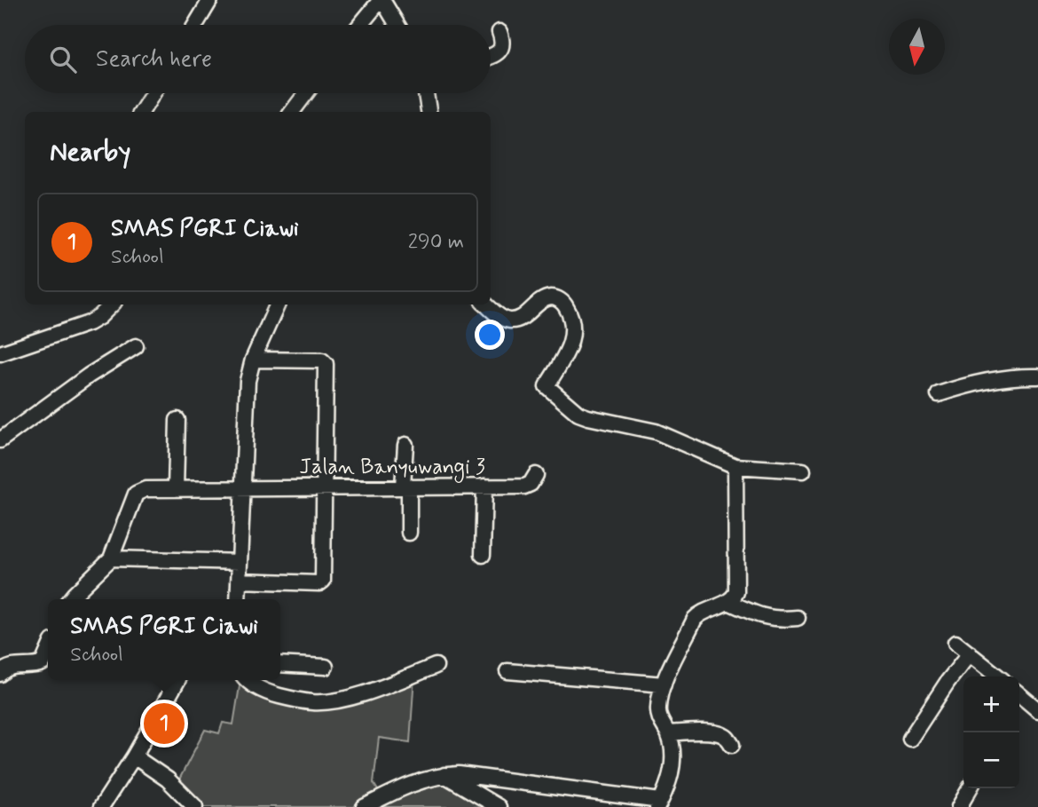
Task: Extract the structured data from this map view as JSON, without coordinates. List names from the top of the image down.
{
  "streets": {
    "street": ["Jalan Banyuwangi 3"]
  },
  "north": "bottom",
  "page": {
    "search": "Search here",
    "heading": "Nearby",
    "list": [
      {
        "mark": "1",
        "name": "SMAS PGRI Ciawi",
        "note": "School",
        "value": "290 m"
      }
    ],
    "popup": ["SMAS PGRI Ciawi", "School"],
    "map_buttons": ["+", "−"],
    "pins": "1"
  }
}
